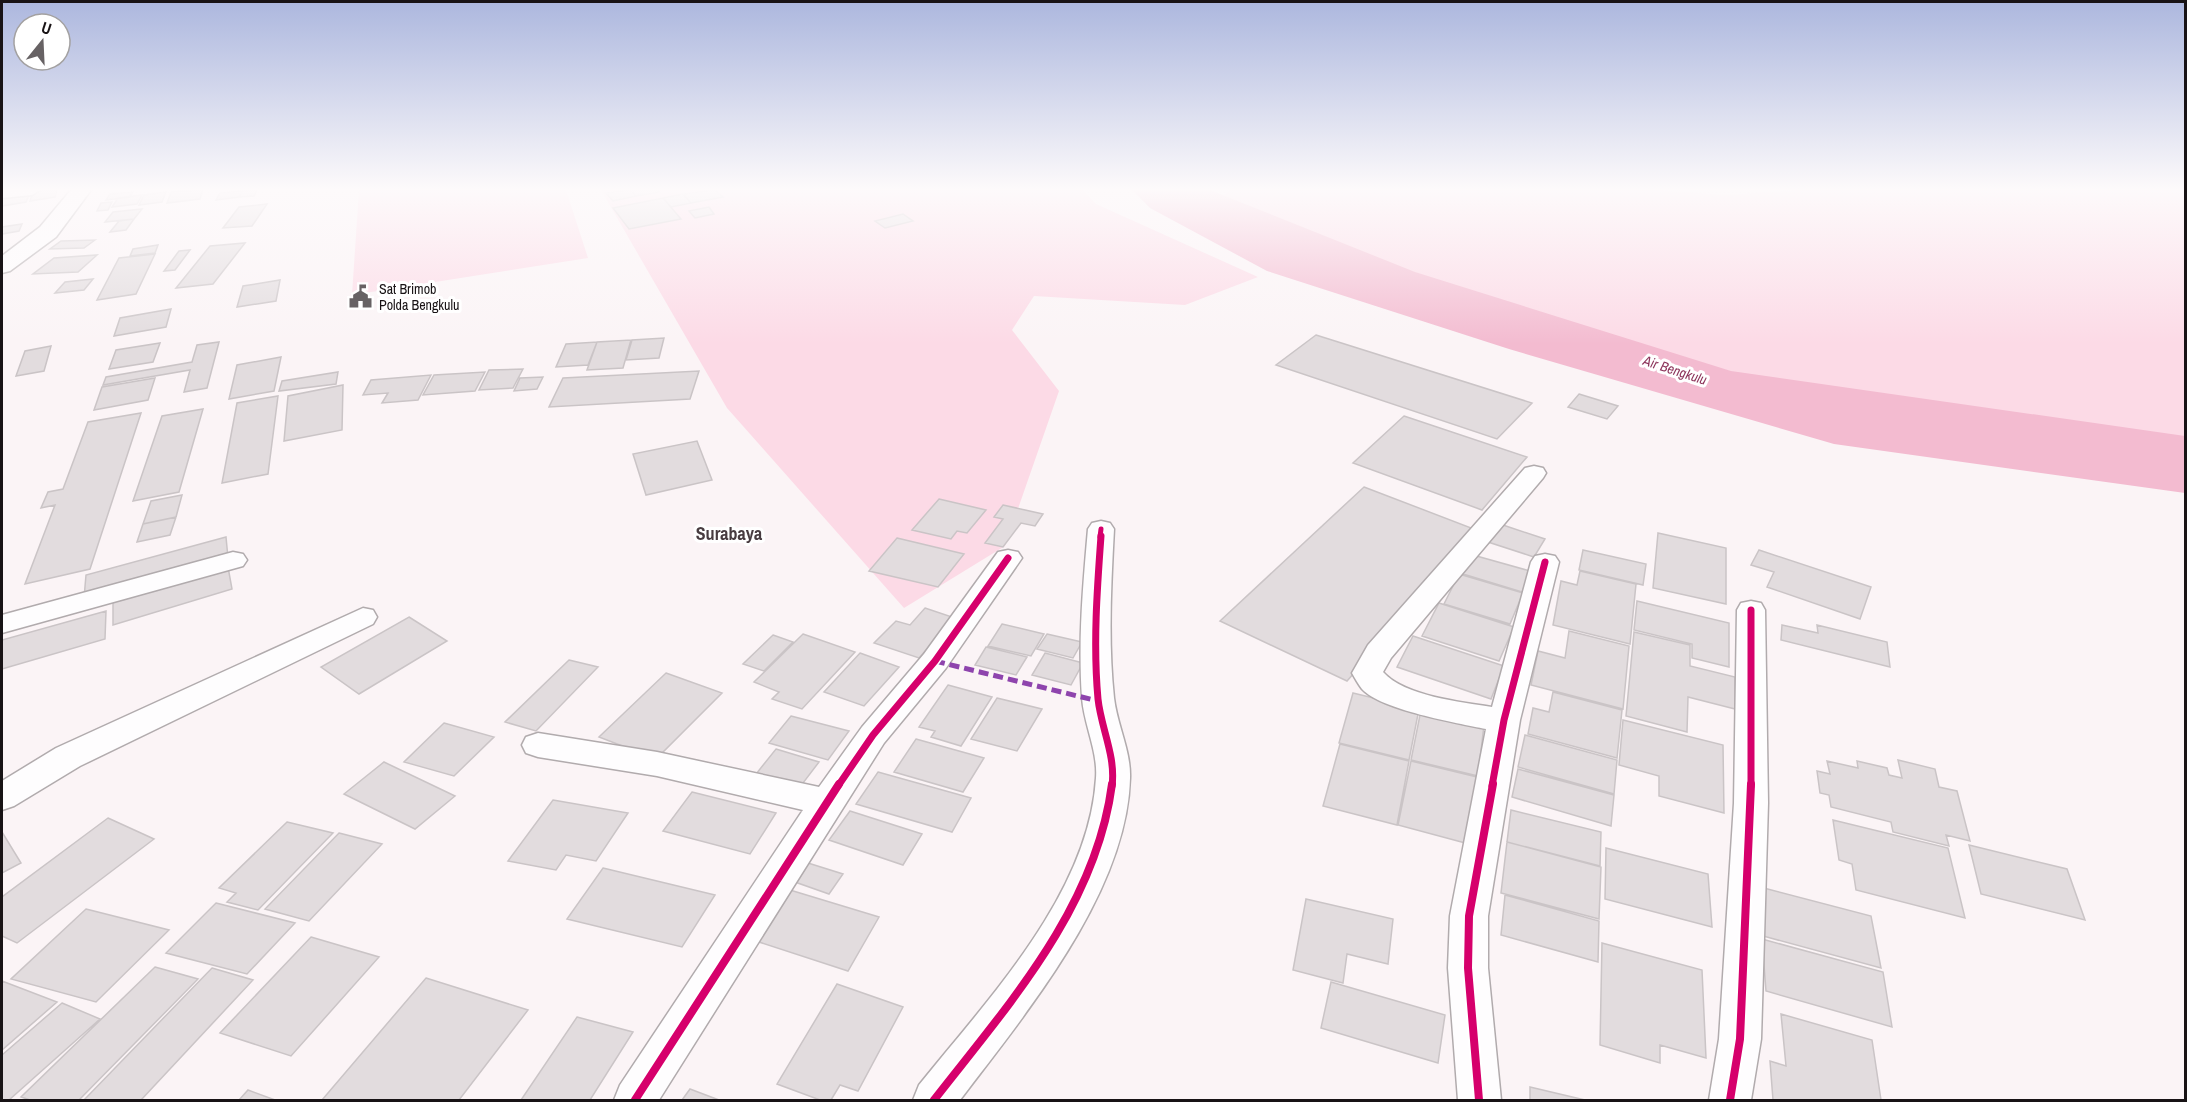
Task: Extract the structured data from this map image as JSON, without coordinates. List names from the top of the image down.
{
  "districts": ["Surabaya"],
  "water": ["Air Bengkulu"],
  "places": {
    "public building": ["Sat Brimob Polda Bengkulu"]
  },
  "north": "top"
}
